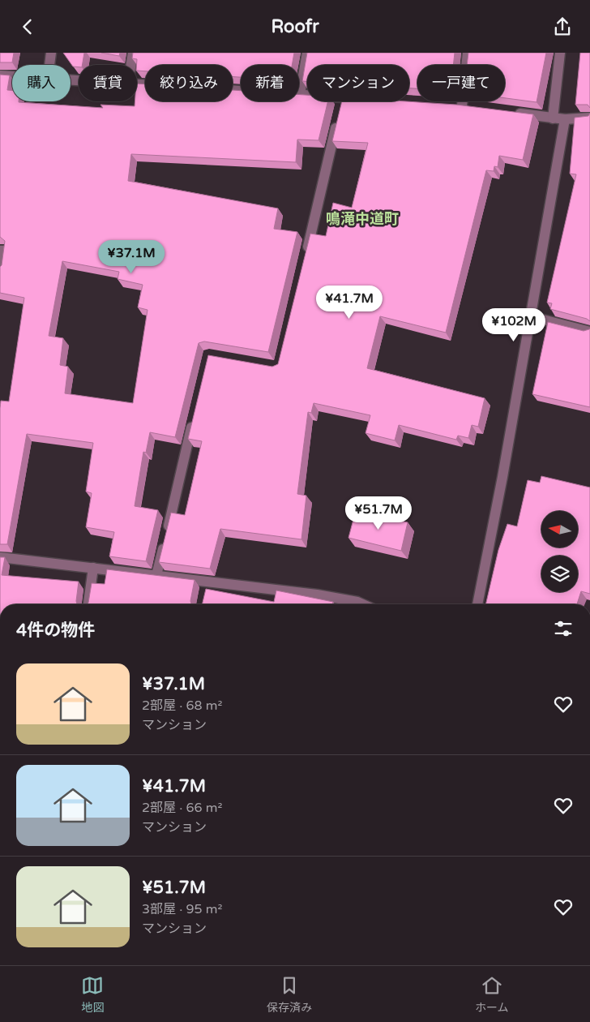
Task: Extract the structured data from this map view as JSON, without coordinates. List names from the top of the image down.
{
  "districts": ["鳴滝中道町"],
  "north": "left",
  "page": {
    "header": "Roofr",
    "chip": [
      "購入",
      "賃貸",
      "絞り込み",
      "新着",
      "マンション",
      "一戸建て"
    ],
    "price": [
      "¥37.1M",
      "¥41.7M",
      "¥102M",
      "¥51.7M"
    ],
    "heading": "4件の物件",
    "list": [
      {
        "name": "¥37.1M",
        "note": "2部屋 · 68 m² · マンション"
      },
      {
        "name": "¥41.7M",
        "note": "2部屋 · 66 m² · マンション"
      },
      {
        "name": "¥51.7M",
        "note": "3部屋 · 95 m² · マンション"
      }
    ],
    "tabs": ["地図", "保存済み", "ホーム"]
  }
}
